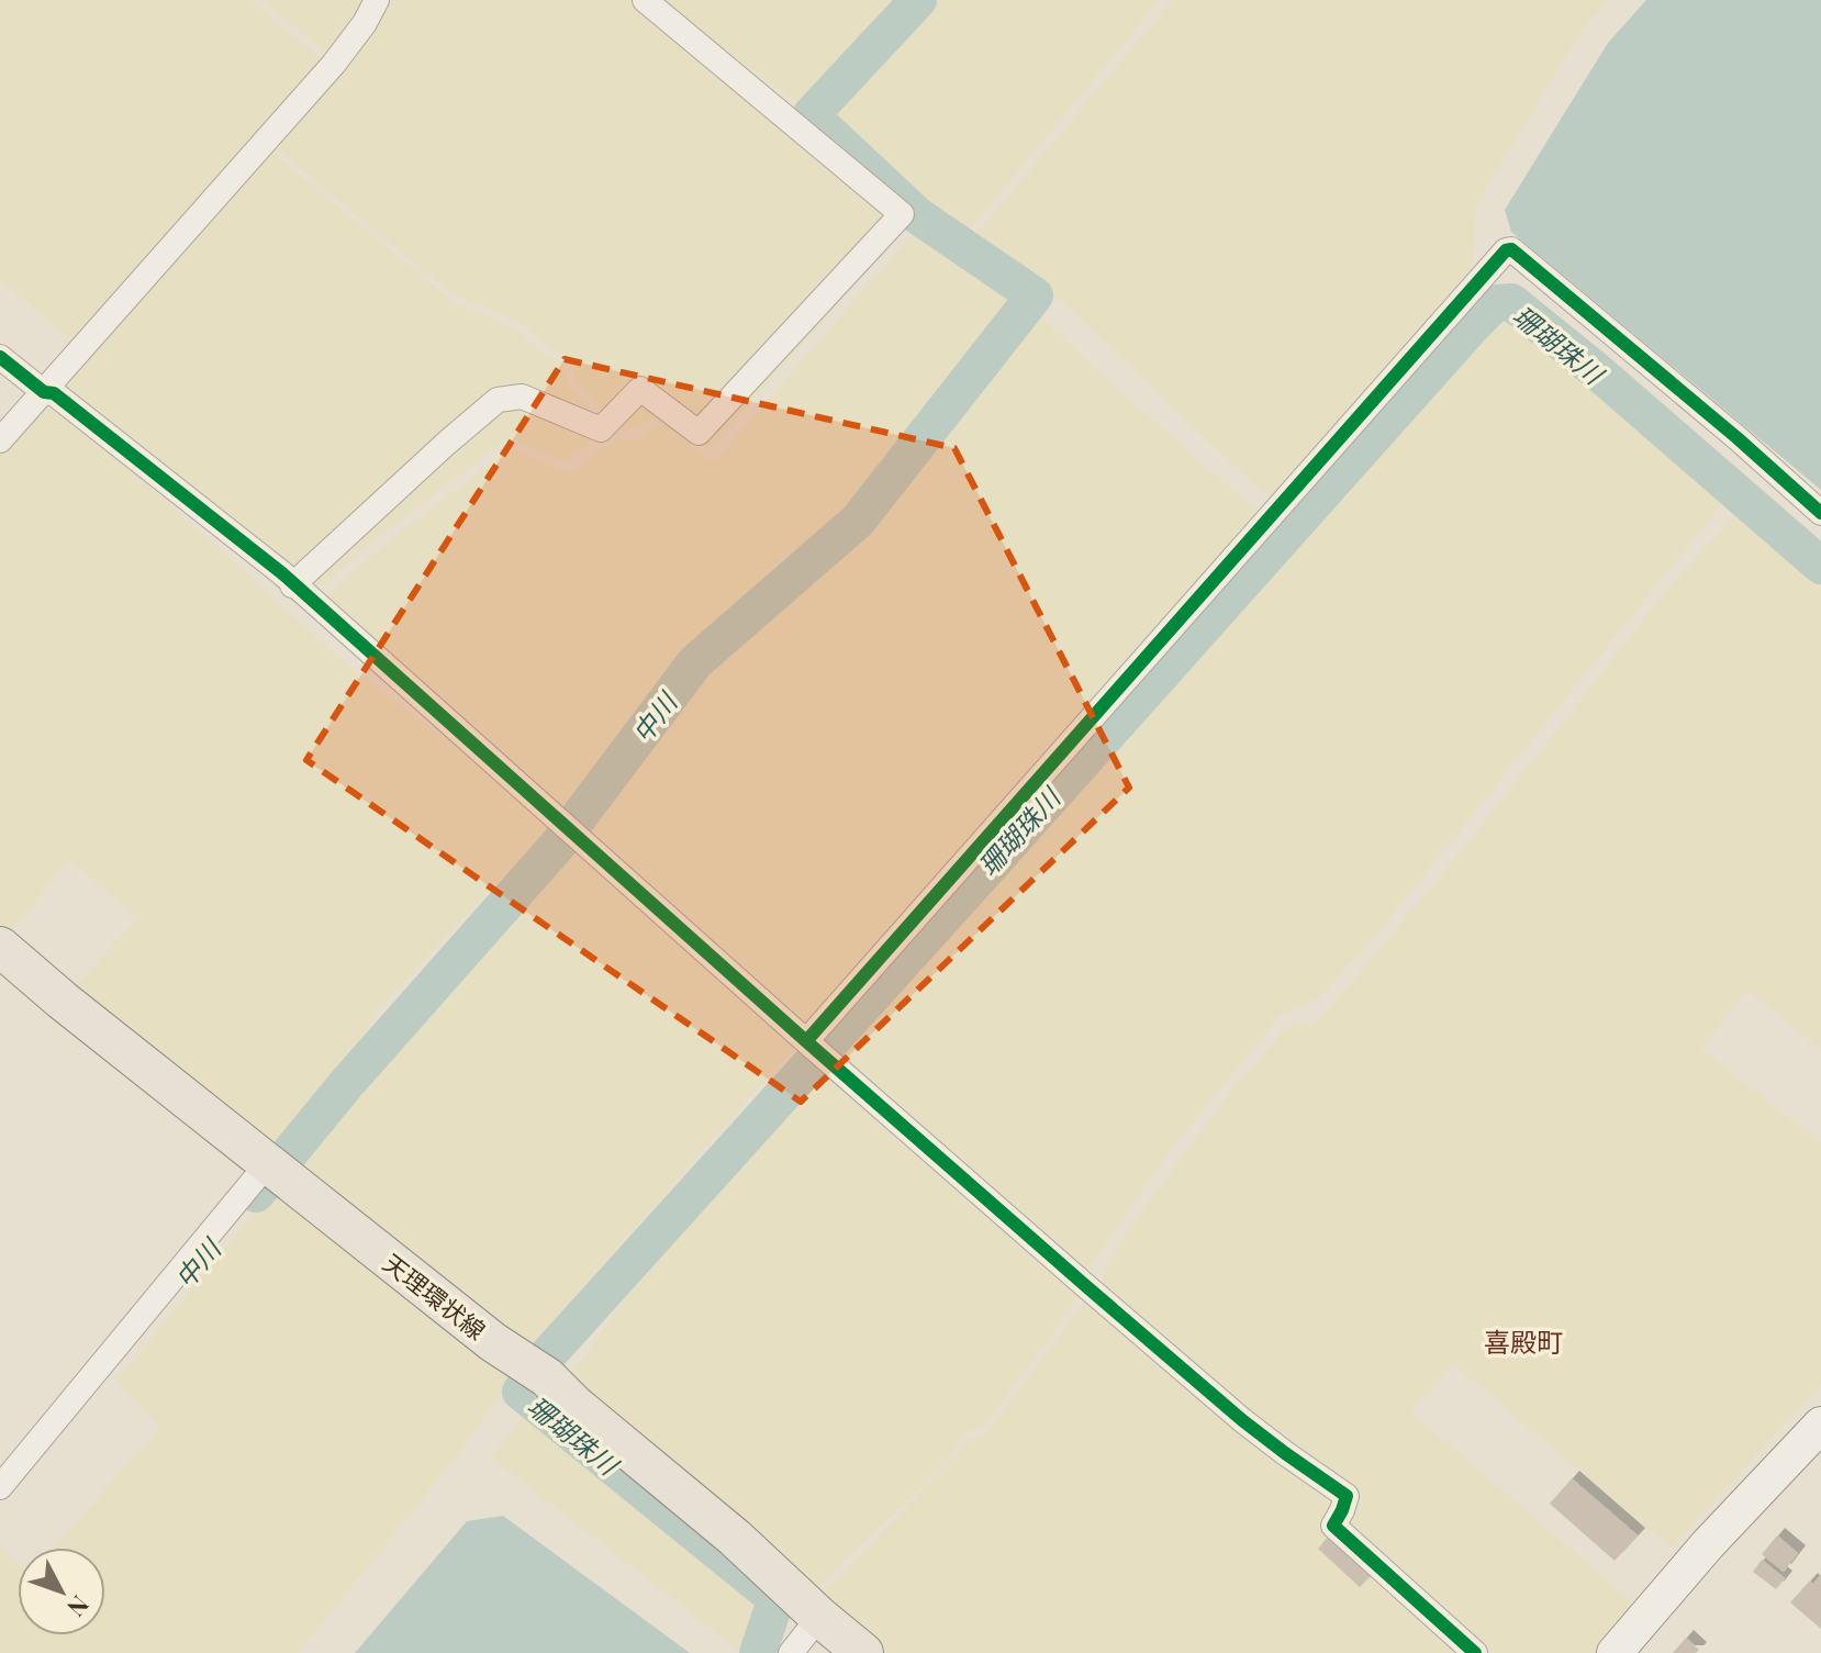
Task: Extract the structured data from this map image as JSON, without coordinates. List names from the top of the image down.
{
  "streets": {
    "main road": ["天理環状線"]
  },
  "districts": ["喜殿町"],
  "water": ["珊瑚珠川", "中川"],
  "north": "bottom right"
}
